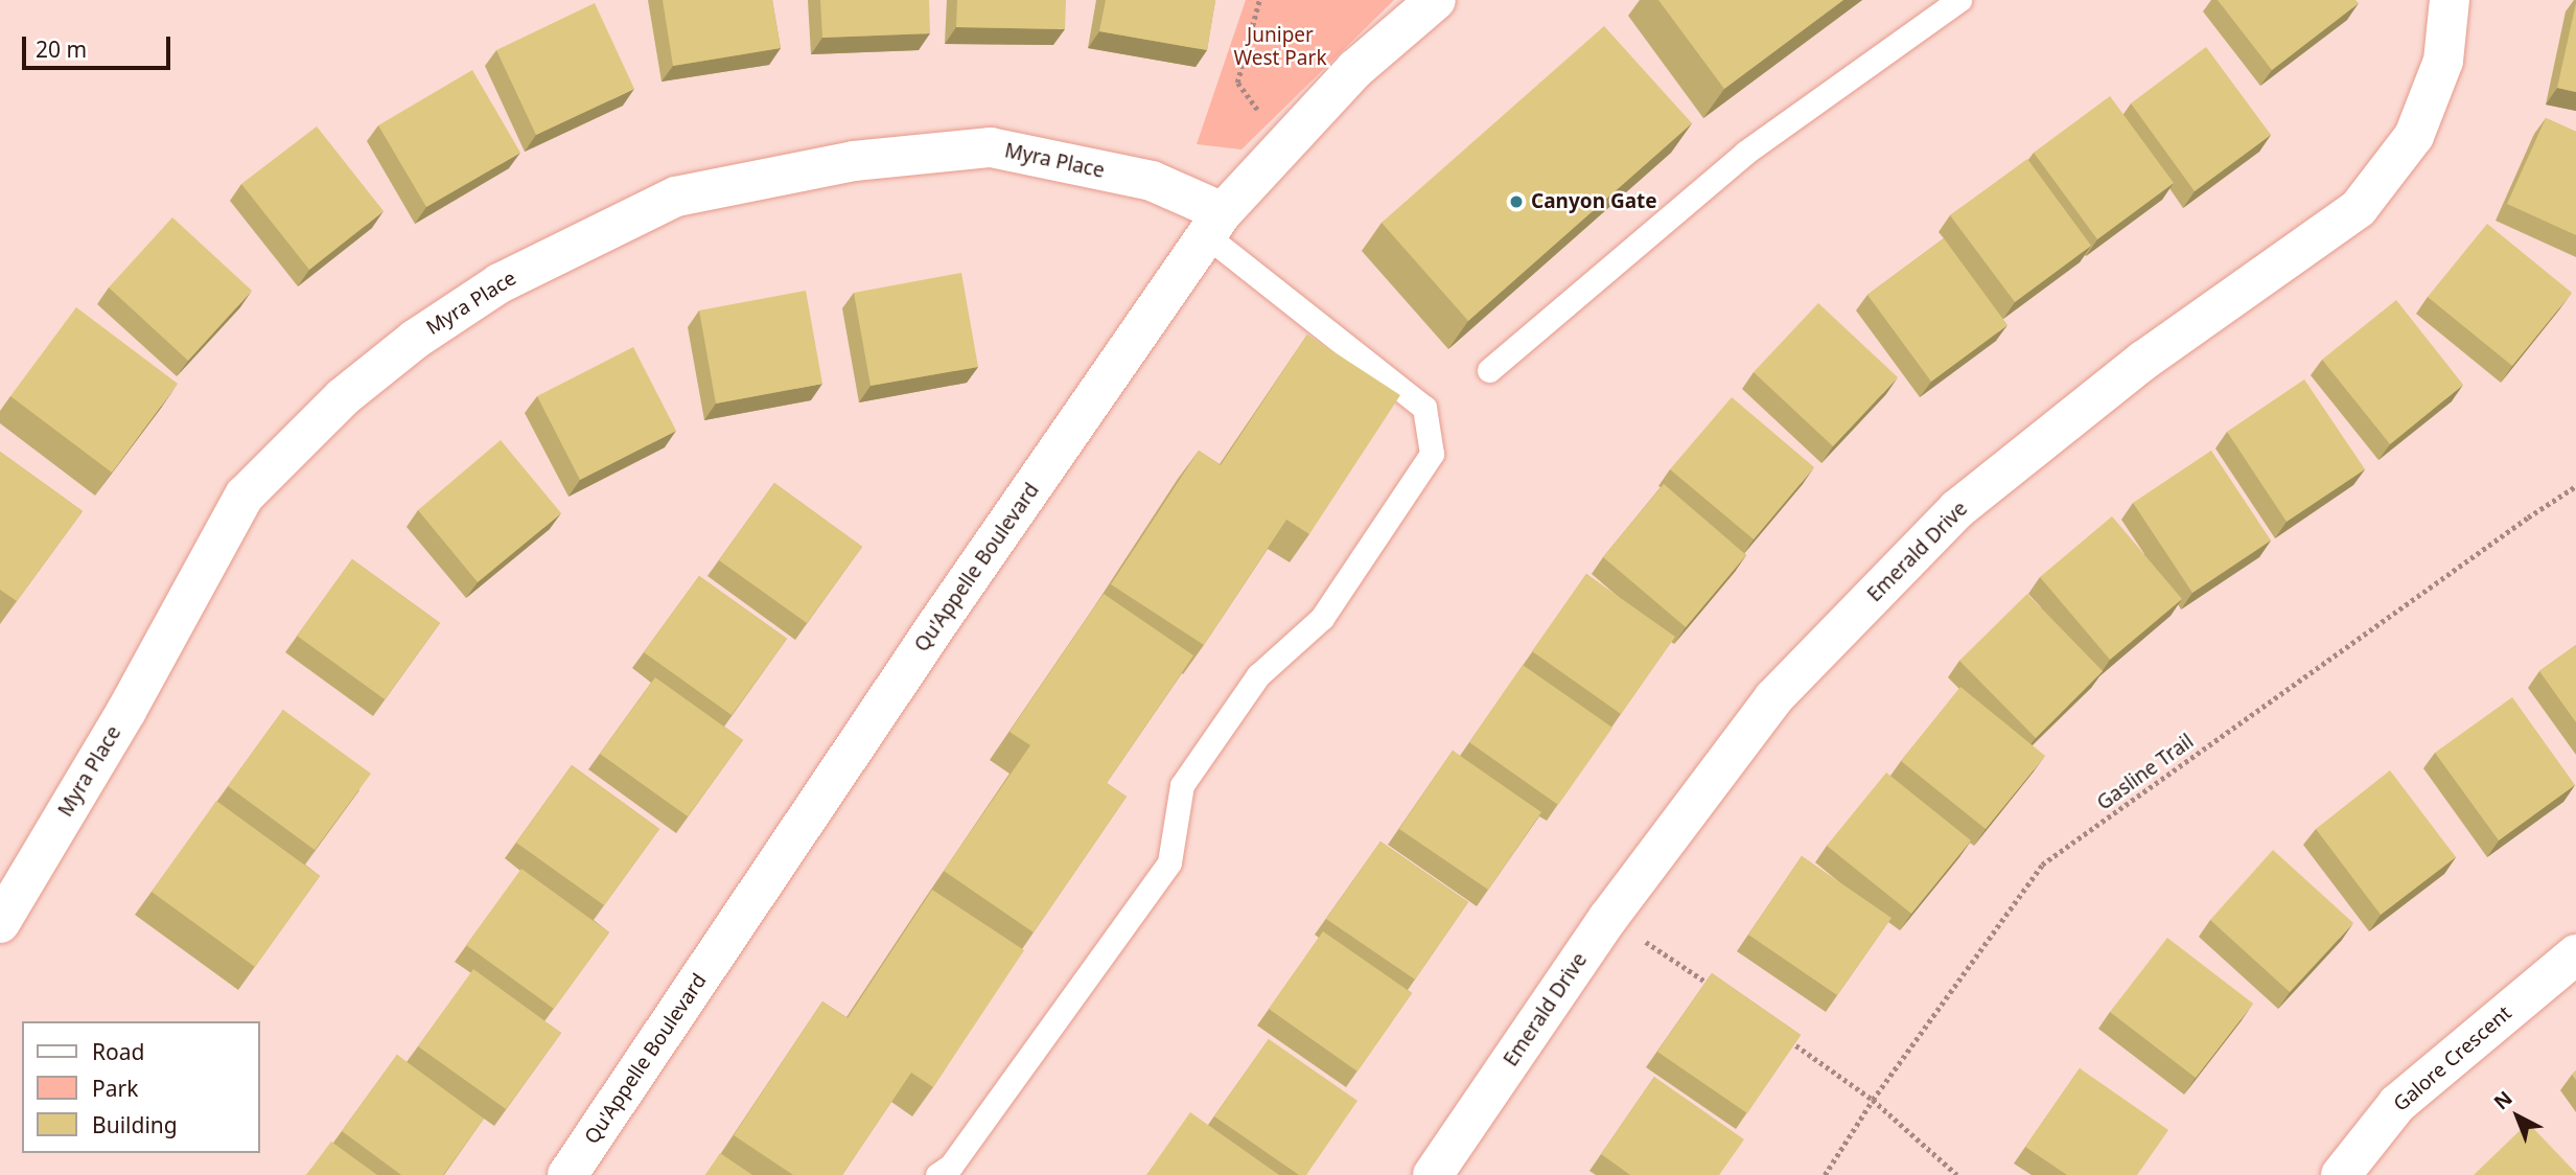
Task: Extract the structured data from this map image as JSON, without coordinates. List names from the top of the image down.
{
  "streets": {
    "street": [
      "Myra Place",
      "Emerald Drive",
      "Qu'Appelle Boulevard",
      "Galore Crescent"
    ],
    "path": ["Gasline Trail"]
  },
  "crossings": [
    ["Myra Place", "Qu'Appelle Boulevard"]
  ],
  "parks": ["Juniper West Park"],
  "places": ["Canyon Gate"],
  "legend": ["Road", "Park", "Building"],
  "scale_bar": "20 m",
  "north": "top left"
}
